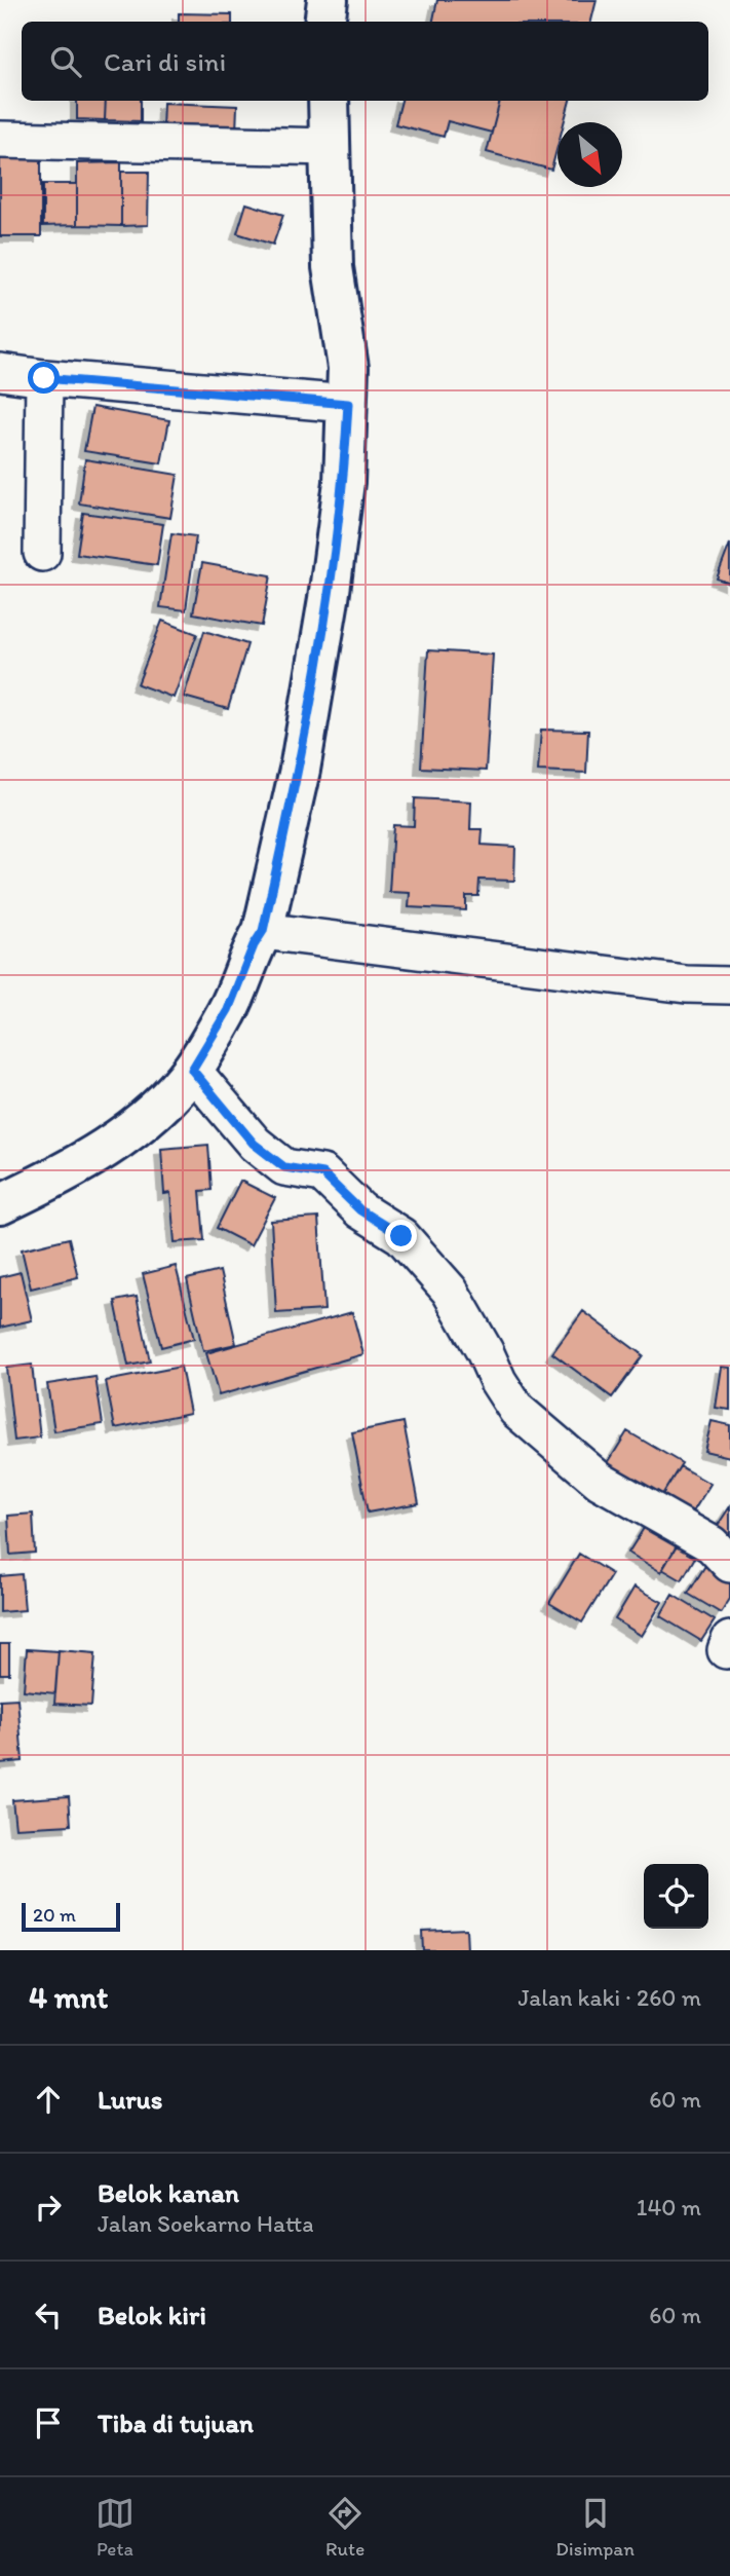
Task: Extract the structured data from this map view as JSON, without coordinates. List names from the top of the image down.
{
  "scale_bar": "20 m",
  "north": "bottom right",
  "page": {
    "search": "Cari di sini",
    "scale": "20 m",
    "heading": ["4 mnt", "Jalan kaki · 260 m"],
    "list": [
      ["Lurus", "60 m"],
      ["Belok kanan", "Jalan Soekarno Hatta", "140 m"],
      ["Belok kiri", "60 m"],
      "Tiba di tujuan"
    ],
    "nav": ["Peta", "Rute", "Disimpan"]
  }
}
